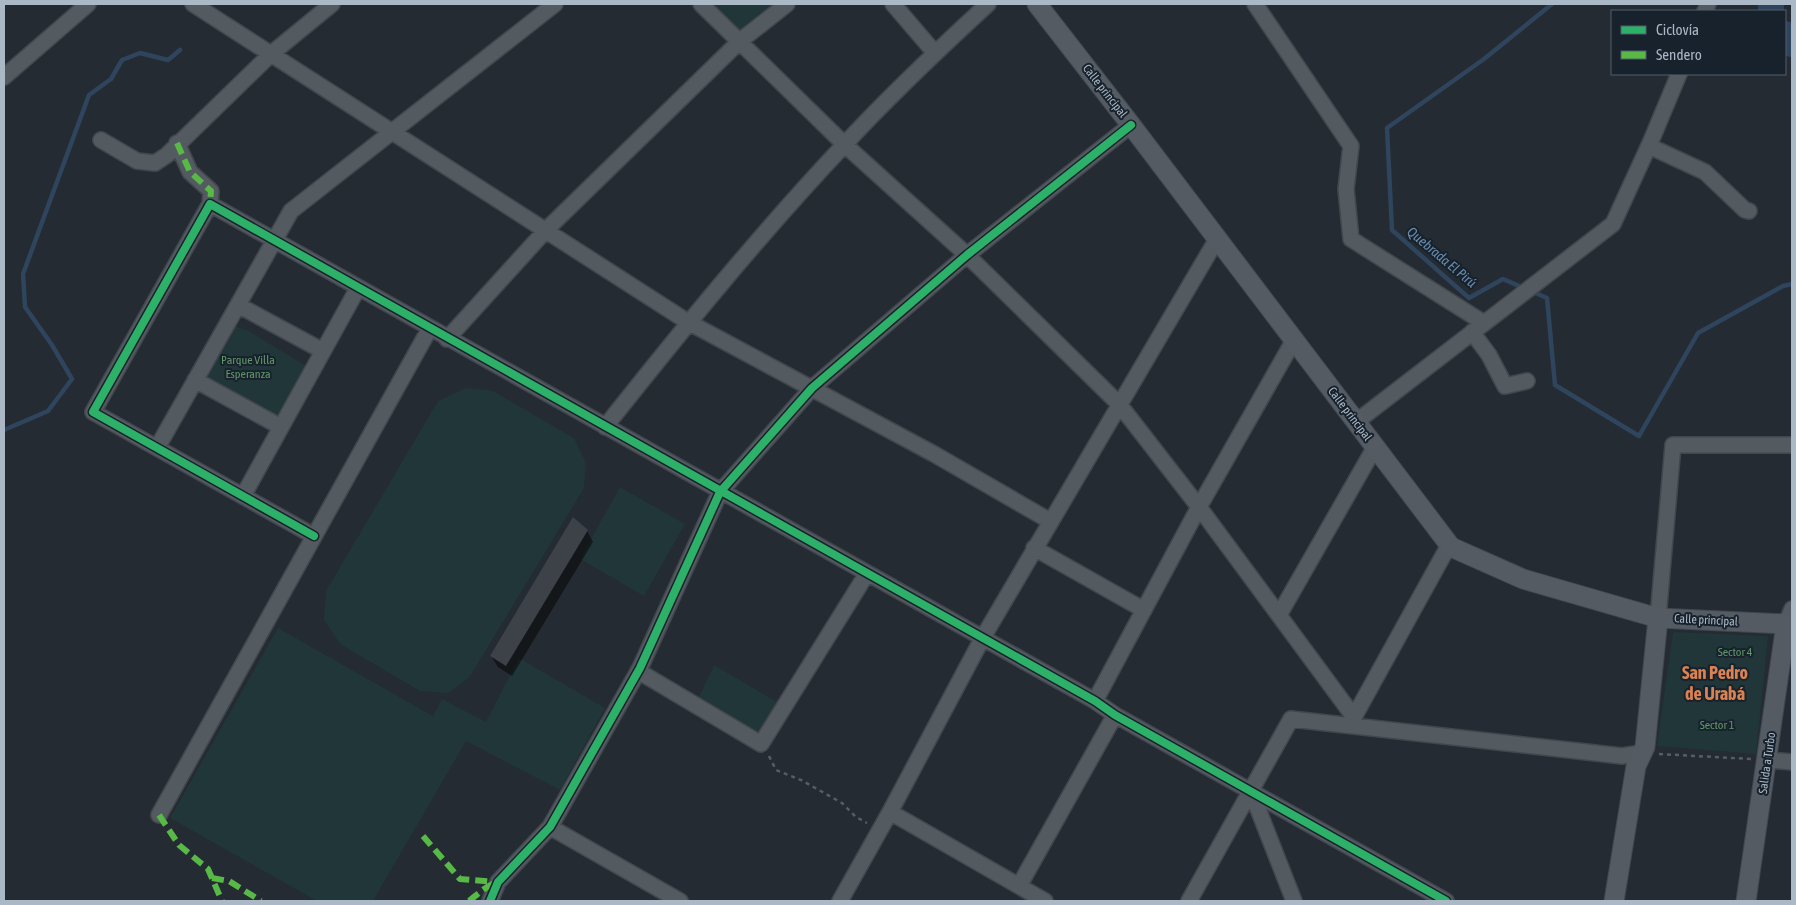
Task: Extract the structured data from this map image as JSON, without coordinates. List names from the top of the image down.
{
  "streets": {
    "main road": ["Calle principal", "Salida a Turbo"]
  },
  "crossings": [
    ["Calle principal", "Salida a Turbo"]
  ],
  "districts": ["San Pedro de Urabá"],
  "water": ["Quebrada El Pirú"],
  "parks": ["Parque Villa Esperanza", "Sector 4", "Sector 1"],
  "legend": ["Ciclovía", "Sendero"]
}
